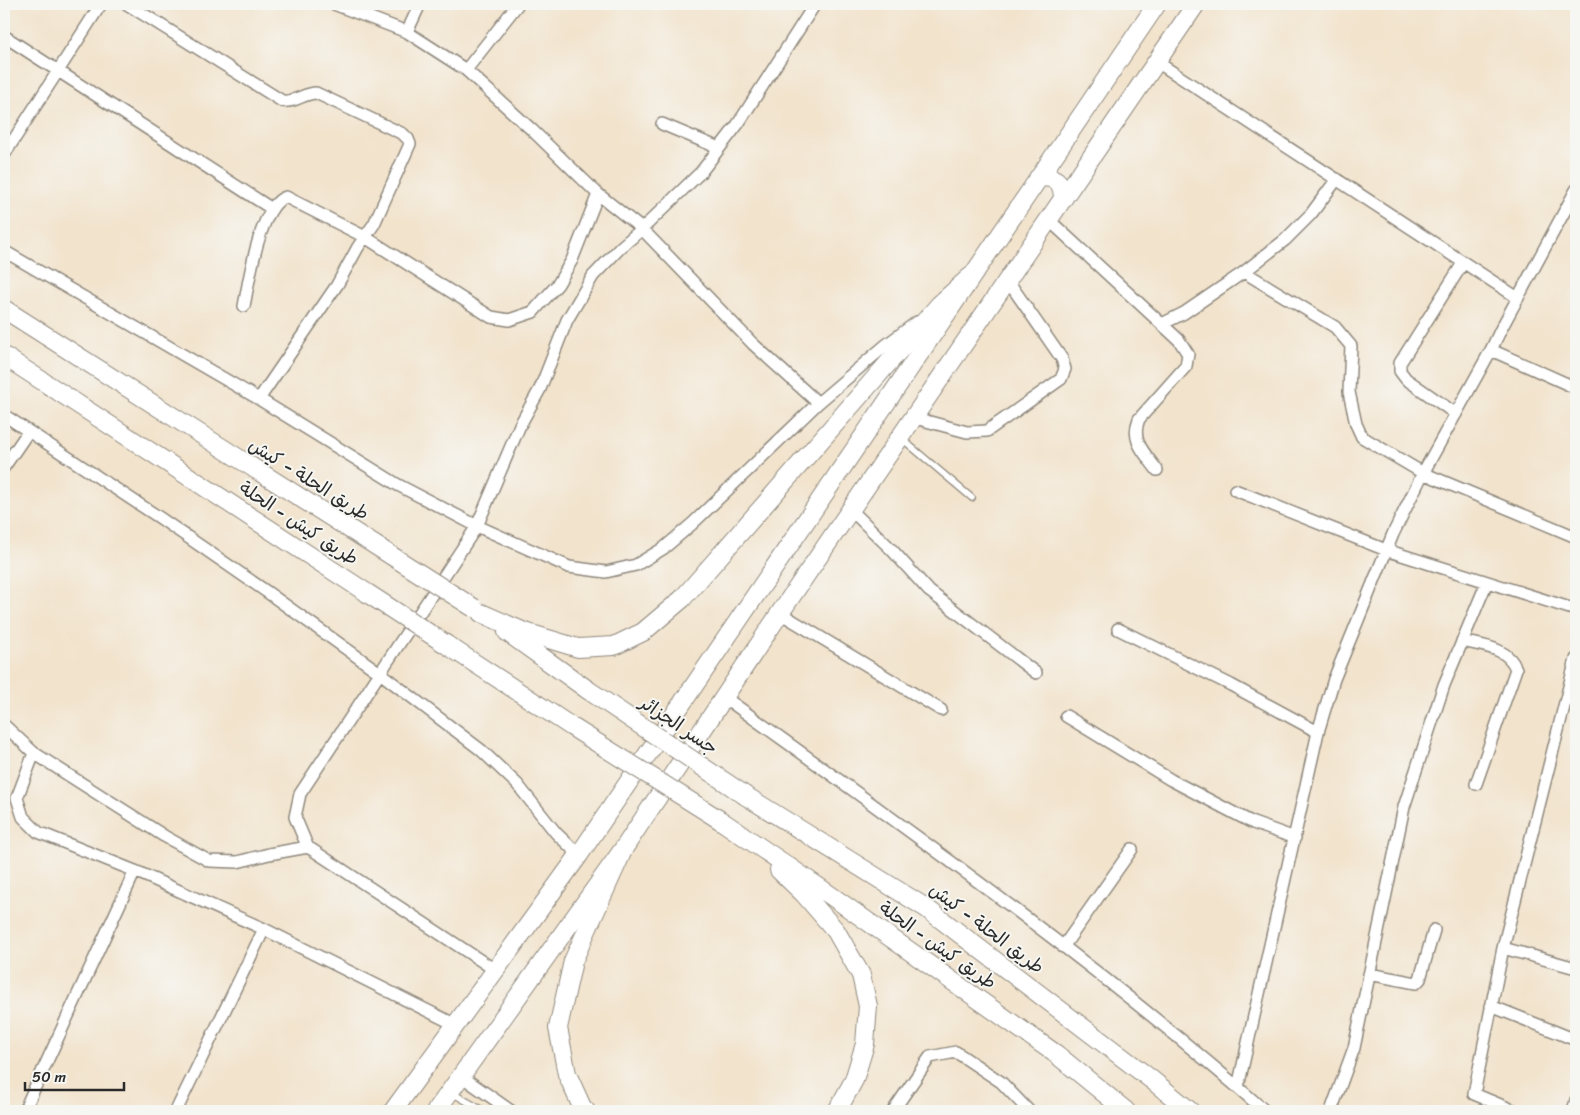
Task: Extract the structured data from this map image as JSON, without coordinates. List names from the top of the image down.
{
  "streets": {
    "main road": ["طريق الحلة - كيش", "طريق كيش - الحلة", "جسر الجزائر"]
  },
  "crossings": [
    ["طريق الحلة - كيش", "جسر الجزائر"]
  ],
  "scale_bar": "50 m"
}
